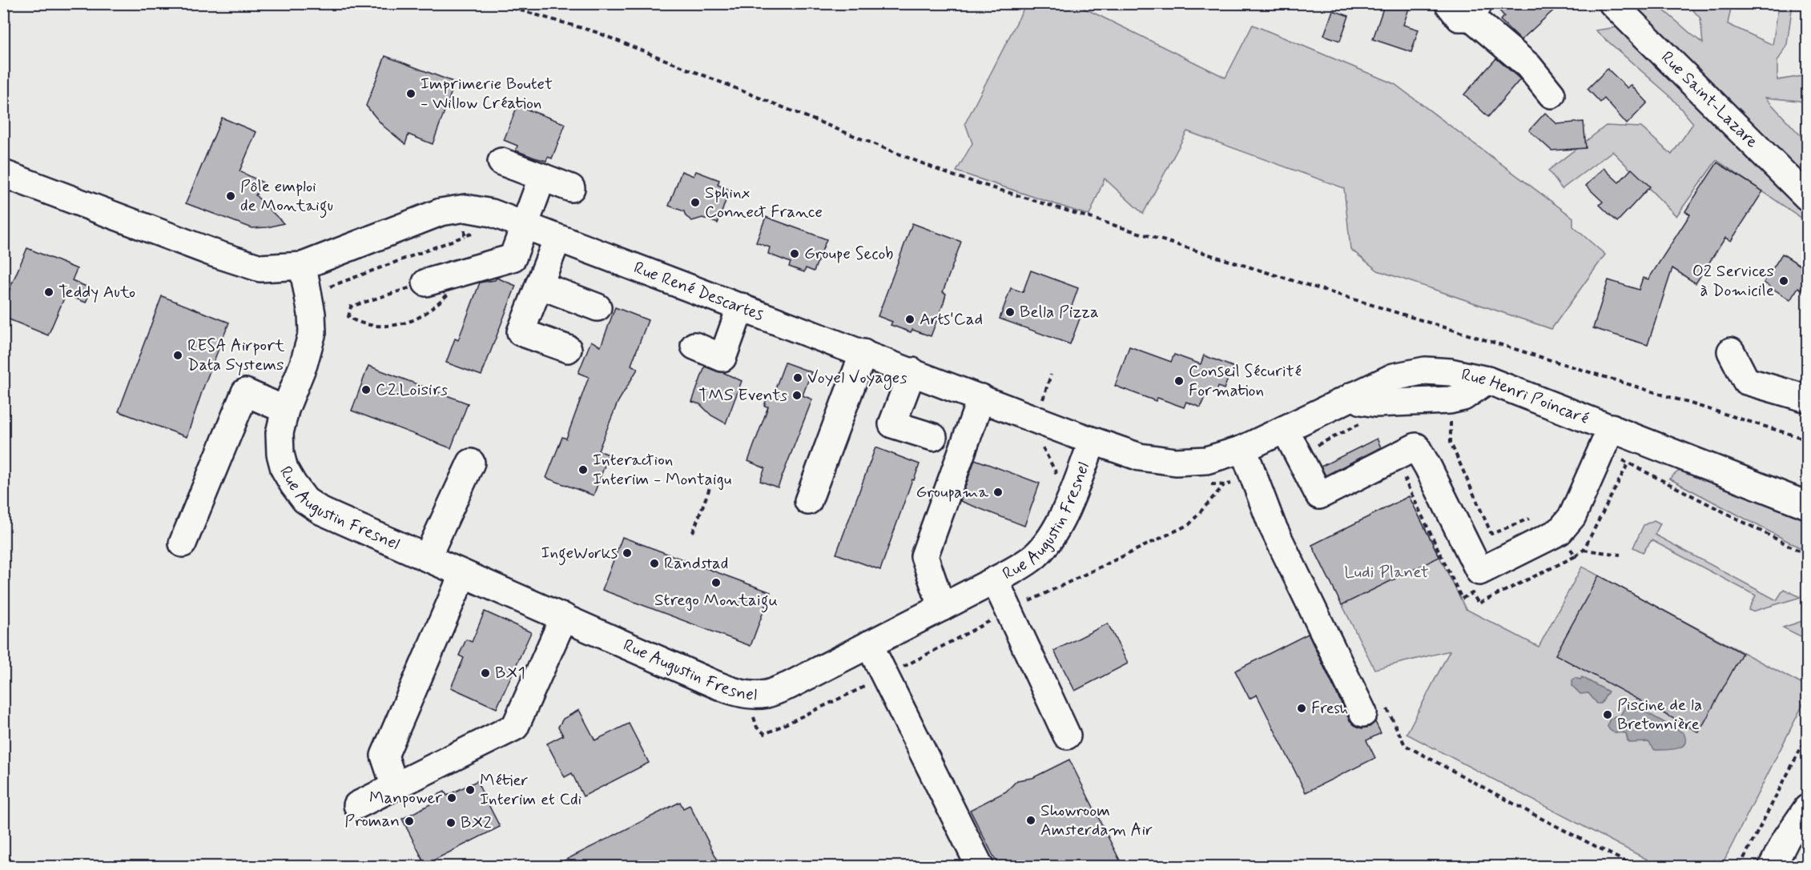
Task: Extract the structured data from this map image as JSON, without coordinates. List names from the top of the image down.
{
  "streets": {
    "street": [
      "Rue Saint-Lazare",
      "Rue René Descartes",
      "Rue Henri Poincaré",
      "Rue Augustin Fresnel"
    ]
  },
  "crossings": [
    ["Rue René Descartes", "Rue Augustin Fresnel"],
    ["Rue Henri Poincaré", "Rue Augustin Fresnel"]
  ],
  "parks": ["Ludi Planet"],
  "places": [
    "Imprimerie Boutet - Willow Création",
    "Pôle emploi de Montaigu",
    "Sphinx Connect France",
    "Groupe Secob",
    "O2 Services à Domicile",
    "Teddy Auto",
    "Bella Pizza",
    "Arts'Cad",
    "RESA Airport Data Systems",
    "Voyel Voyages",
    "Conseil Sécurité Formation",
    "C2.Loisirs",
    "TMS Events",
    "Interaction Interim - Montaigu",
    "Groupama",
    "IngeWorks",
    "Randstad",
    "Strego Montaigu",
    "BX1",
    "Fresh",
    "Piscine de la Bretonnière",
    "Métier Interim et Cdi",
    "Manpower",
    "Showroom Amsterdam Air",
    "Proman",
    "BX2"
  ]
}
